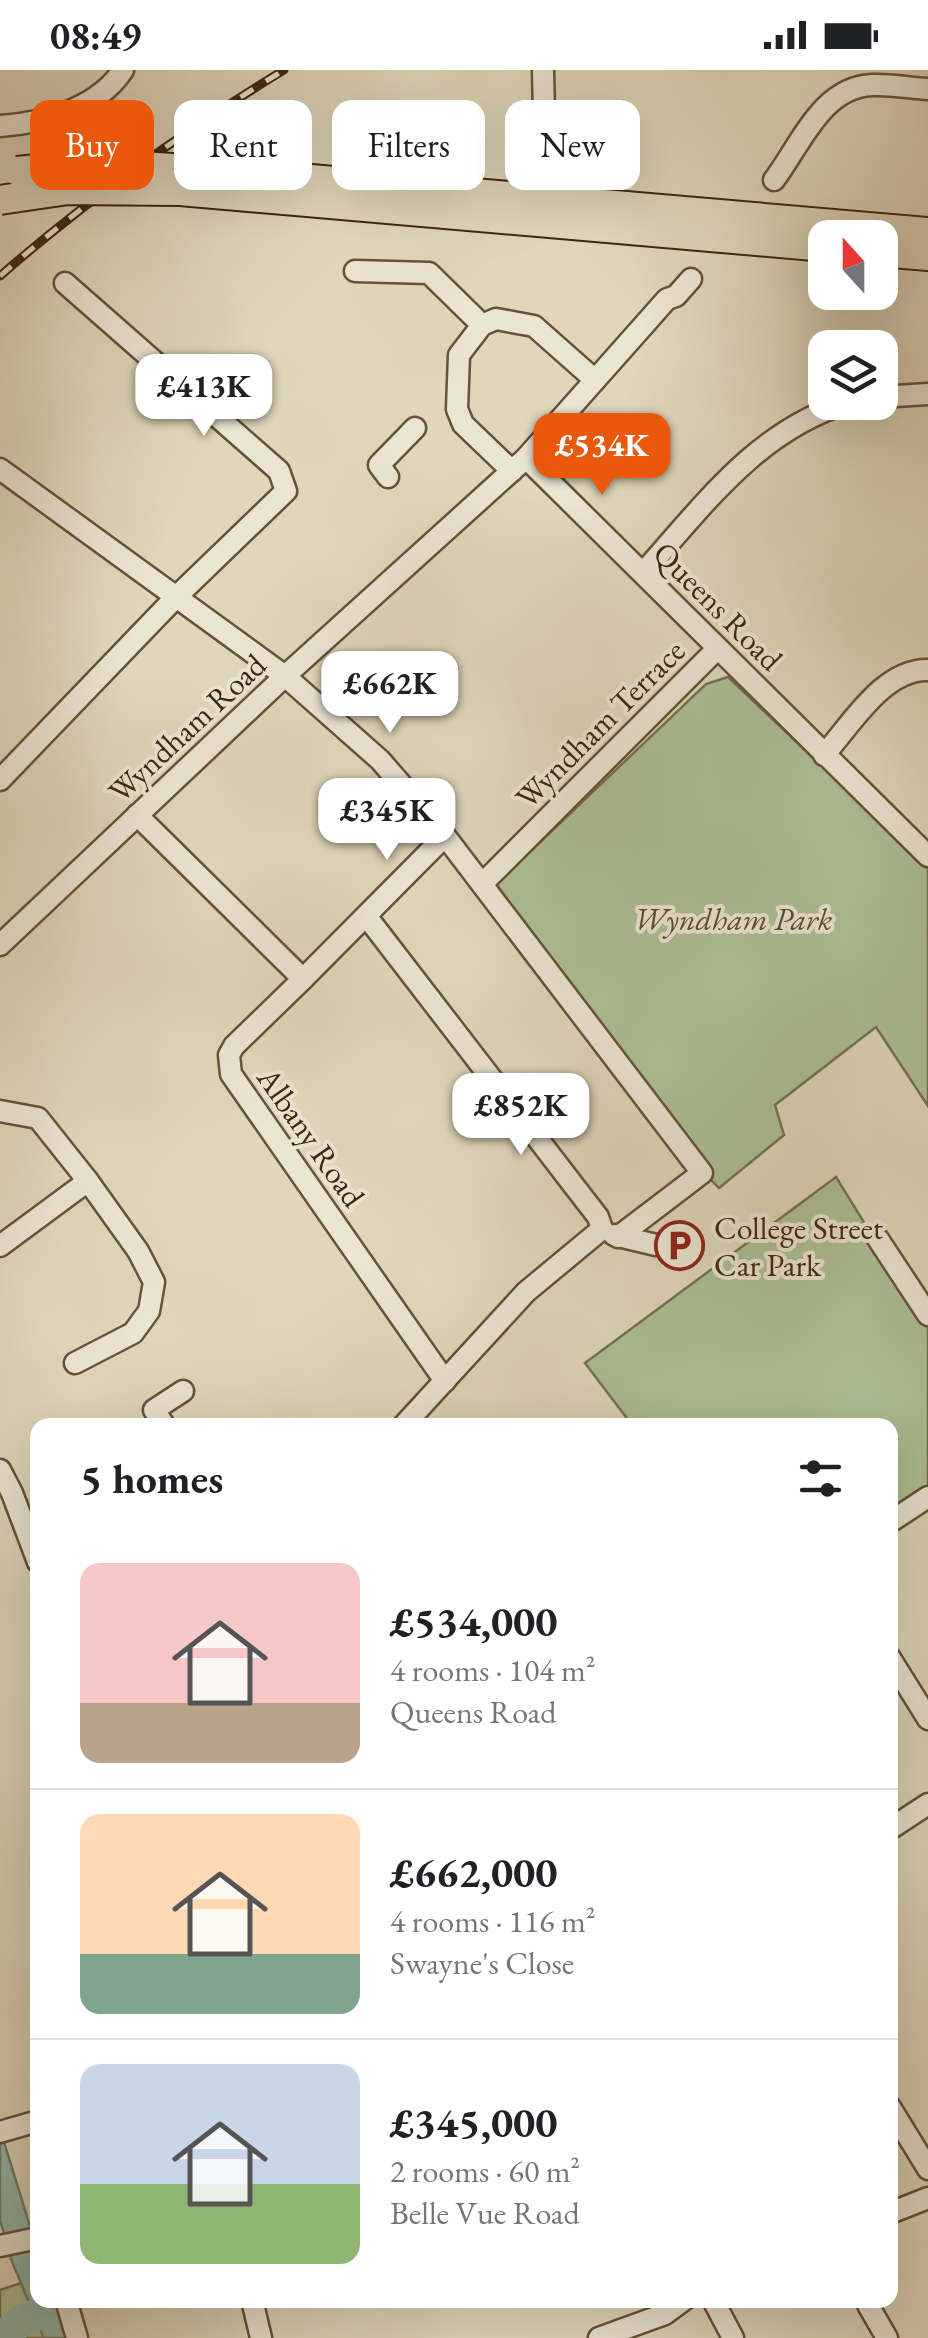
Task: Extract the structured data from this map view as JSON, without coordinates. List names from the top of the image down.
{
  "streets": {
    "street": [
      "Queens Road",
      "Wyndham Terrace",
      "Wyndham Road",
      "Albany Road"
    ]
  },
  "crossings": [
    ["Queens Road", "Wyndham Terrace"],
    ["Queens Road", "Wyndham Road"]
  ],
  "parks": ["Wyndham Park"],
  "places": {
    "parking": ["College Street Car Park"]
  },
  "north": "top",
  "page": {
    "status": "08:49",
    "chip": [
      "Buy",
      "Rent",
      "Filters",
      "New"
    ],
    "price": [
      "£413K",
      "£534K",
      "£662K",
      "£345K",
      "£852K"
    ],
    "heading": "5 homes",
    "list": [
      {
        "name": "£534,000",
        "note": "4 rooms · 104 m² · Queens Road"
      },
      {
        "name": "£662,000",
        "note": "4 rooms · 116 m² · Swayne's Close"
      },
      {
        "name": "£345,000",
        "note": "2 rooms · 60 m² · Belle Vue Road"
      }
    ]
  }
}
